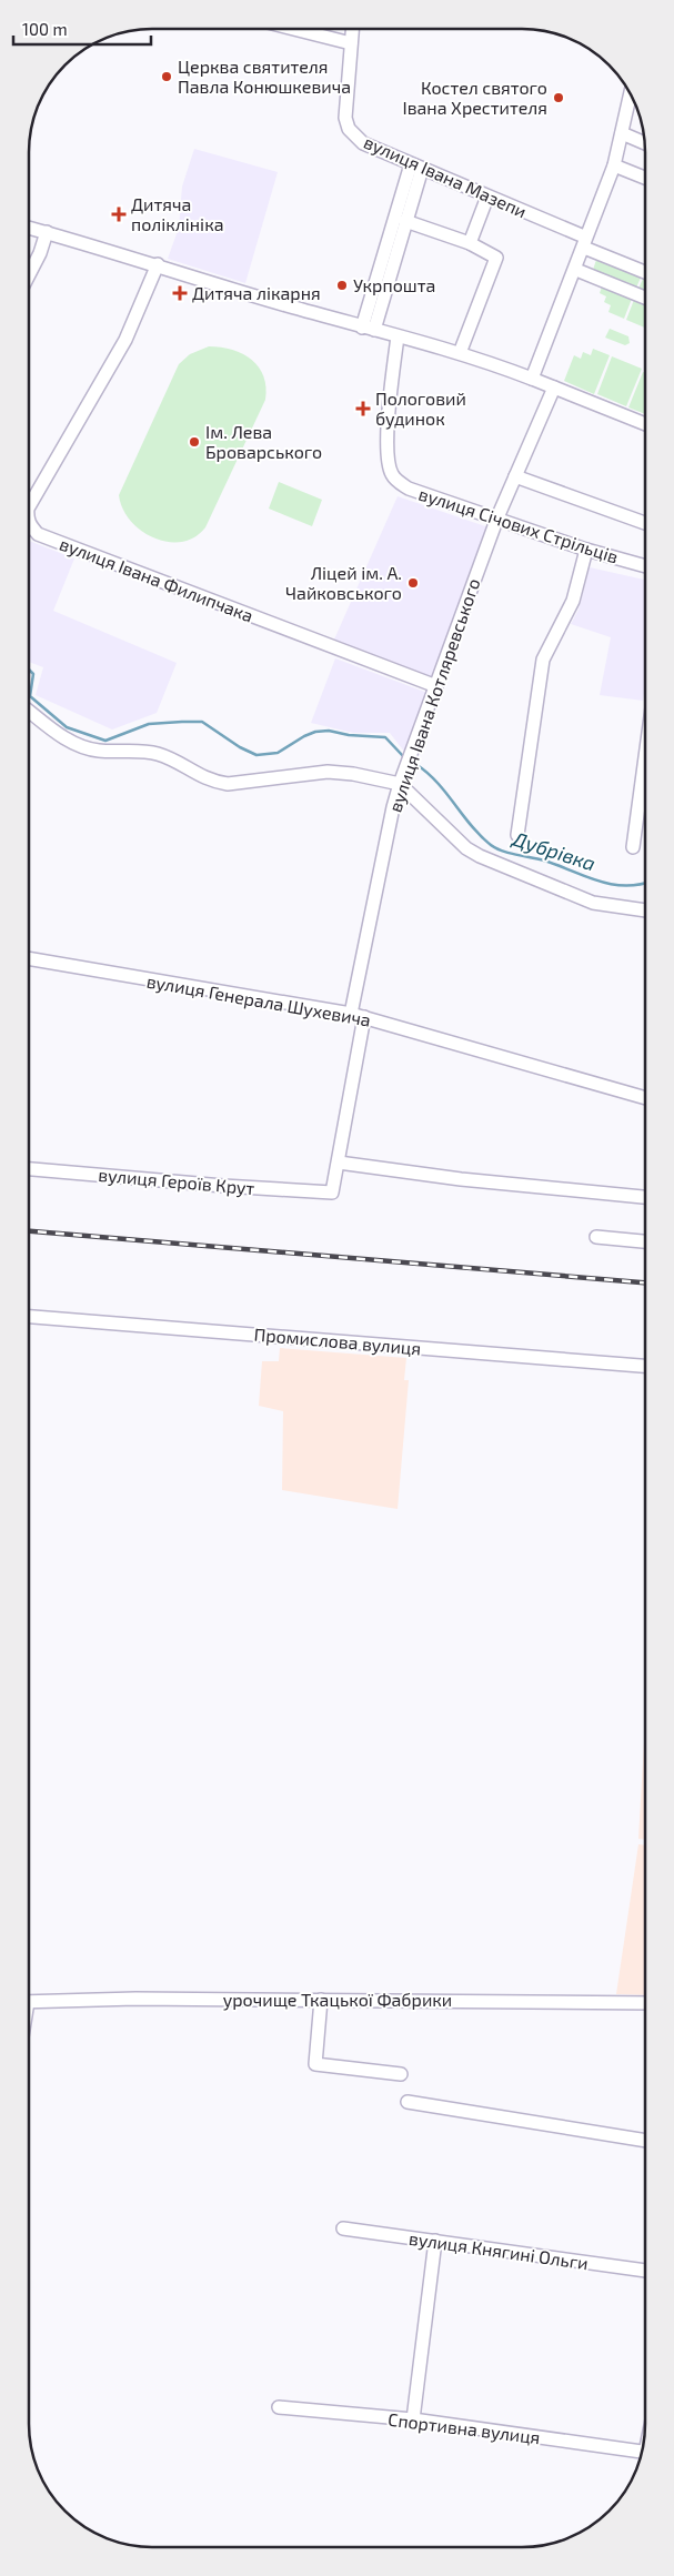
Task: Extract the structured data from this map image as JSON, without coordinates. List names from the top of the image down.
{
  "streets": {
    "street": [
      "вулиця Івана Мазепи",
      "вулиця Січових Стрільців",
      "вулиця Івана Филипчака",
      "вулиця Івана Котляревського",
      "вулиця Генерала Шухевича",
      "вулиця Героїв Крут",
      "Промислова вулиця",
      "урочище Ткацької Фабрики",
      "вулиця Княгині Ольги",
      "Спортивна вулиця"
    ]
  },
  "crossings": [
    ["вулиця Січових Стрільців", "вулиця Івана Котляревського"],
    ["вулиця Івана Филипчака", "вулиця Івана Котляревського"],
    ["вулиця Івана Котляревського", "вулиця Генерала Шухевича"],
    ["вулиця Івана Котляревського", "вулиця Героїв Крут"]
  ],
  "water": ["Дубрівка"],
  "places": {
    "other": [
      "Церква святителя Павла Конюшкевича",
      "Костел святого Івана Хрестителя",
      "Укрпошта",
      "Ім. Лева Броварського",
      "Ліцей ім. А. Чайковського"
    ],
    "health": ["Дитяча поліклініка", "Дитяча лікарня", "Пологовий будинок"]
  },
  "scale_bar": "100 m"
}
